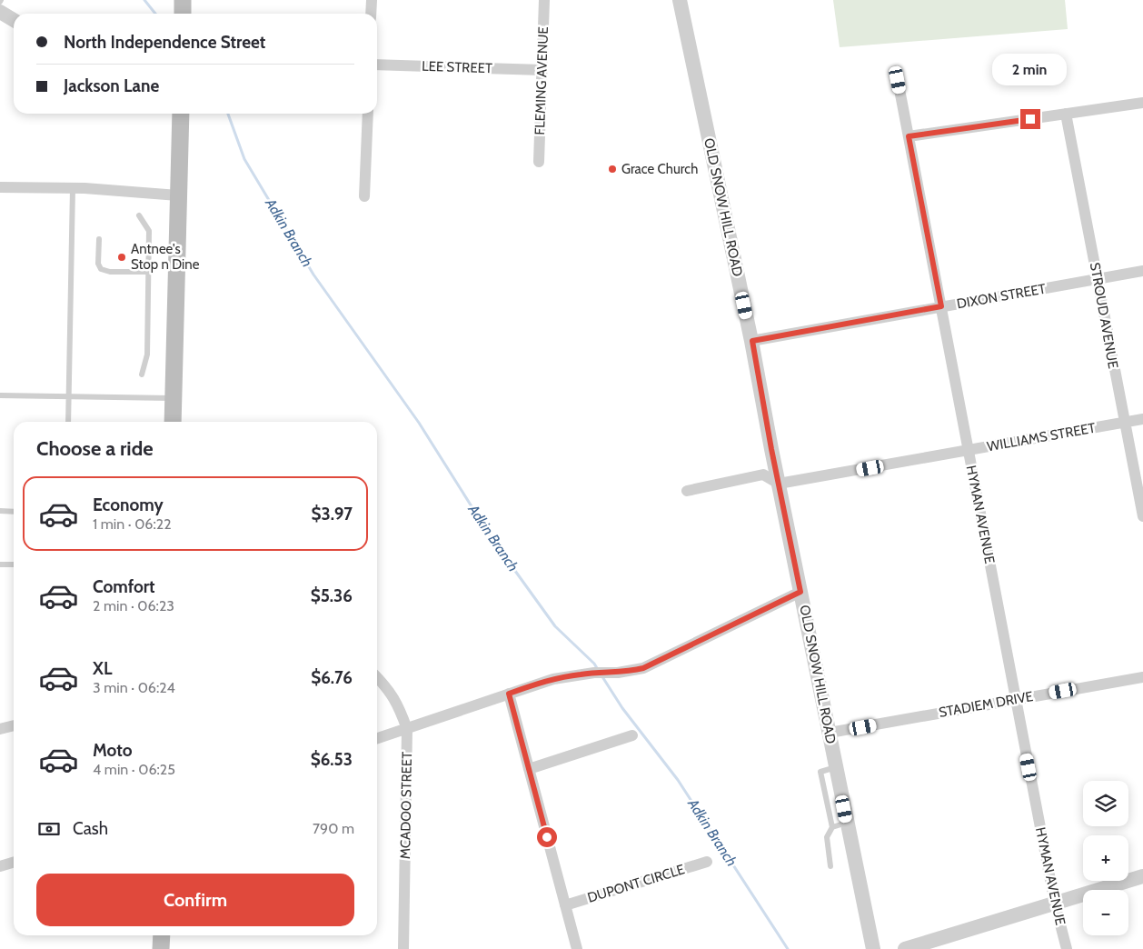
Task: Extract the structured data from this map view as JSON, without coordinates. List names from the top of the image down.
{
  "streets": {
    "street": [
      "LEE STREET",
      "FLEMING AVENUE",
      "OLD SNOW HILL ROAD",
      "DIXON STREET",
      "STROUD AVENUE",
      "WILLIAMS STREET",
      "HYMAN AVENUE",
      "STADIEM DRIVE",
      "MCADOO STREET",
      "DUPONT CIRCLE"
    ]
  },
  "crossings": [
    ["LEE STREET", "FLEMING AVENUE"],
    ["OLD SNOW HILL ROAD", "DIXON STREET"],
    ["OLD SNOW HILL ROAD", "WILLIAMS STREET"],
    ["OLD SNOW HILL ROAD", "STADIEM DRIVE"],
    ["DIXON STREET", "STROUD AVENUE"],
    ["DIXON STREET", "HYMAN AVENUE"],
    ["STROUD AVENUE", "WILLIAMS STREET"],
    ["WILLIAMS STREET", "HYMAN AVENUE"],
    ["HYMAN AVENUE", "STADIEM DRIVE"]
  ],
  "water": ["Adkin Branch"],
  "places": ["Grace Church", "Antnee's Stop n Dine"],
  "page": {
    "banner": ["North Independence Street", "Jackson Lane"],
    "bubble": "2 min",
    "heading": "Choose a ride",
    "list": [
      {
        "name": "Economy",
        "note": "1 min · 06:22",
        "value": "$3.97"
      },
      {
        "name": "Comfort",
        "note": "2 min · 06:23",
        "value": "$5.36"
      },
      {
        "name": "XL",
        "note": "3 min · 06:24",
        "value": "$6.76"
      },
      {
        "name": "Moto",
        "note": "4 min · 06:25",
        "value": "$6.53"
      }
    ],
    "map_buttons": ["+", "−"],
    "pay": ["Cash", "790 m"],
    "buttons": "Confirm"
  }
}
